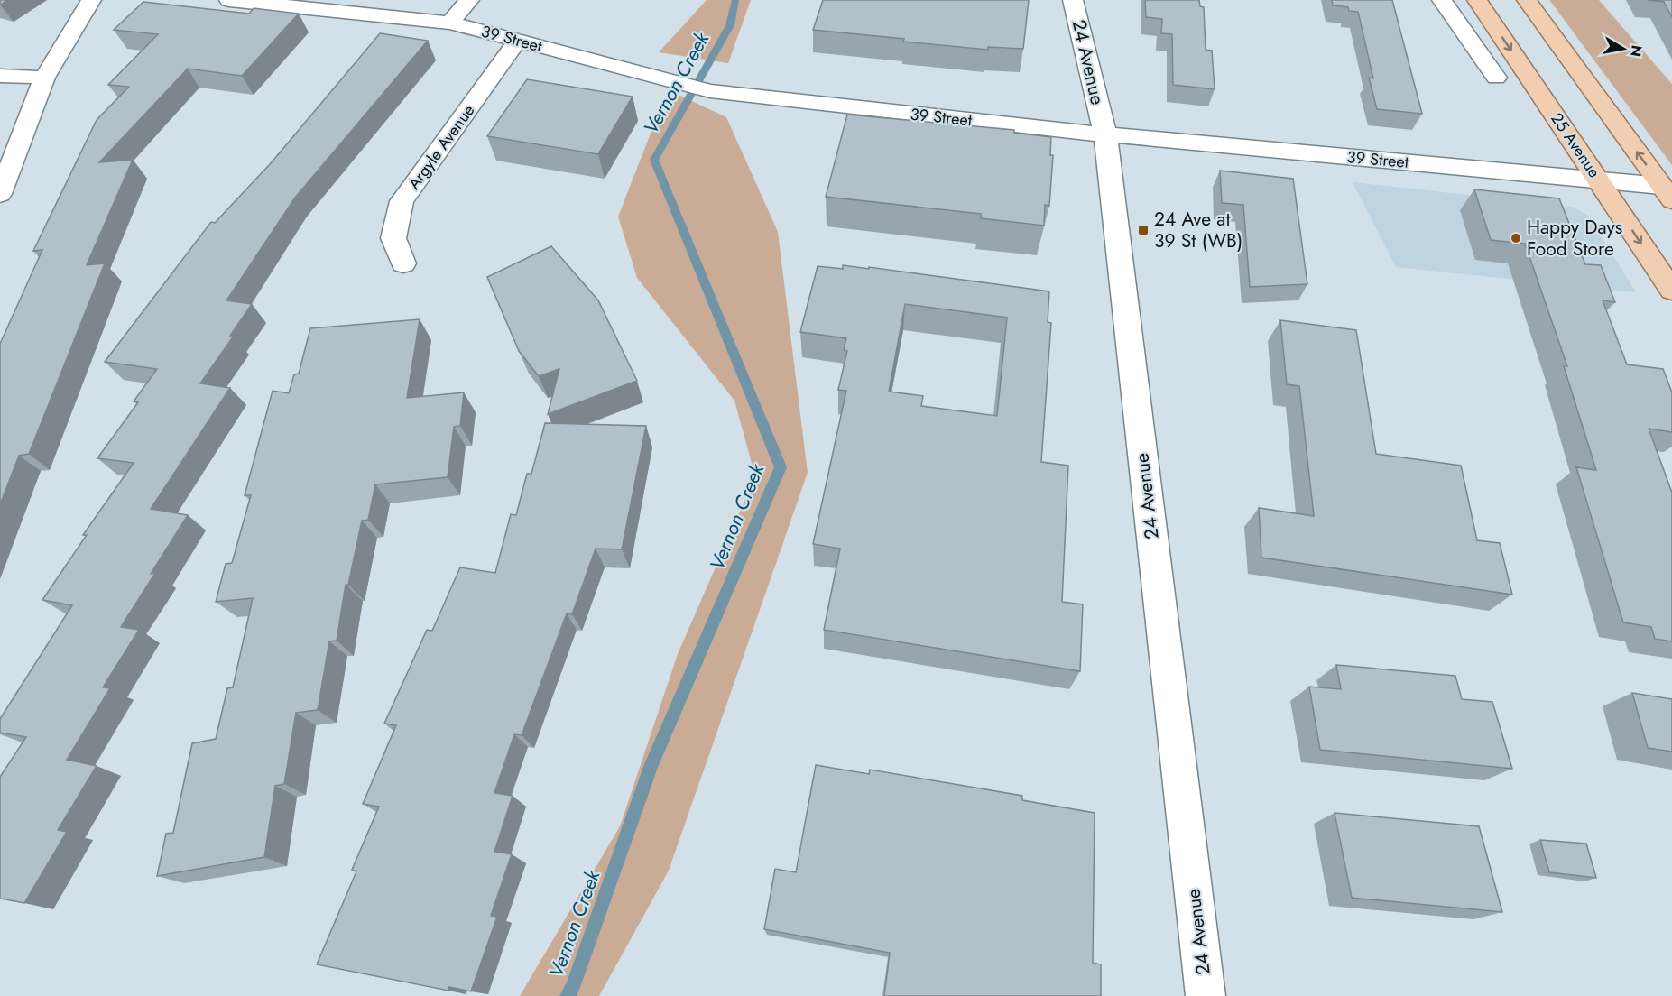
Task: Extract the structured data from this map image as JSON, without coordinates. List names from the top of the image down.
{
  "streets": {
    "main road": ["25 Avenue"],
    "street": ["39 Street", "24 Avenue", "Argyle Avenue"]
  },
  "crossings": [
    ["39 Street", "24 Avenue"],
    ["39 Street", "25 Avenue"],
    ["39 Street", "Argyle Avenue"]
  ],
  "water": ["Vernon Creek"],
  "places": {
    "transit": ["24 Ave at 39 St (WB)"],
    "other": ["Happy Days Food Store"]
  },
  "north": "right"
}
